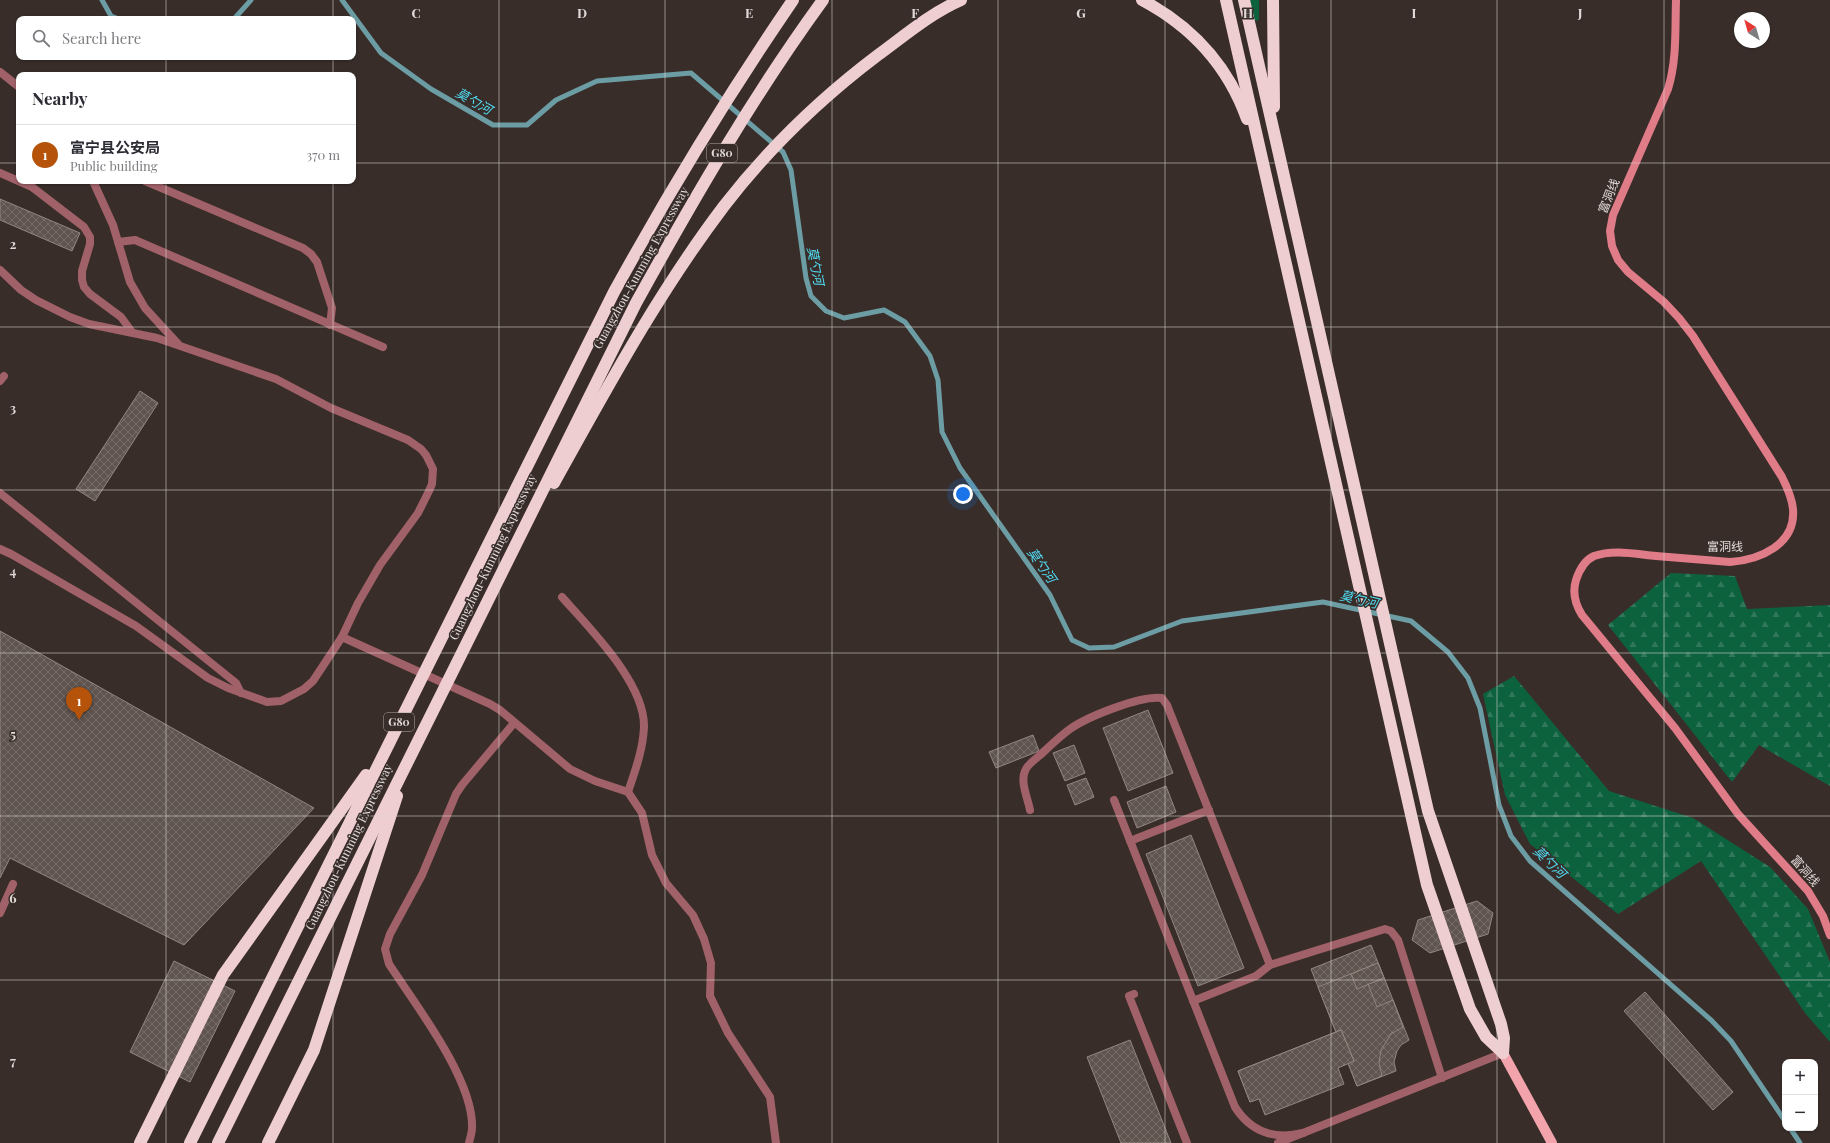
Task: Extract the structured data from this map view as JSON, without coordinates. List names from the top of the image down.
{
  "streets": {
    "highway": ["G80", "Guangzhou-Kunming Expressway"],
    "main road": ["富洞线"]
  },
  "water": ["莫勺河"],
  "north": "top left",
  "page": {
    "search": "Search here",
    "heading": "Nearby",
    "list": [
      {
        "mark": "1",
        "name": "富宁县公安局",
        "note": "Public building",
        "value": "370 m"
      }
    ],
    "pins": "1",
    "map_buttons": ["+", "−"]
  },
  "grid": {
    "columns": [
      "C",
      "D",
      "E",
      "F",
      "G",
      "H",
      "I",
      "J"
    ],
    "rows": [
      "2",
      "3",
      "4",
      "5",
      "6",
      "7"
    ]
  }
}
